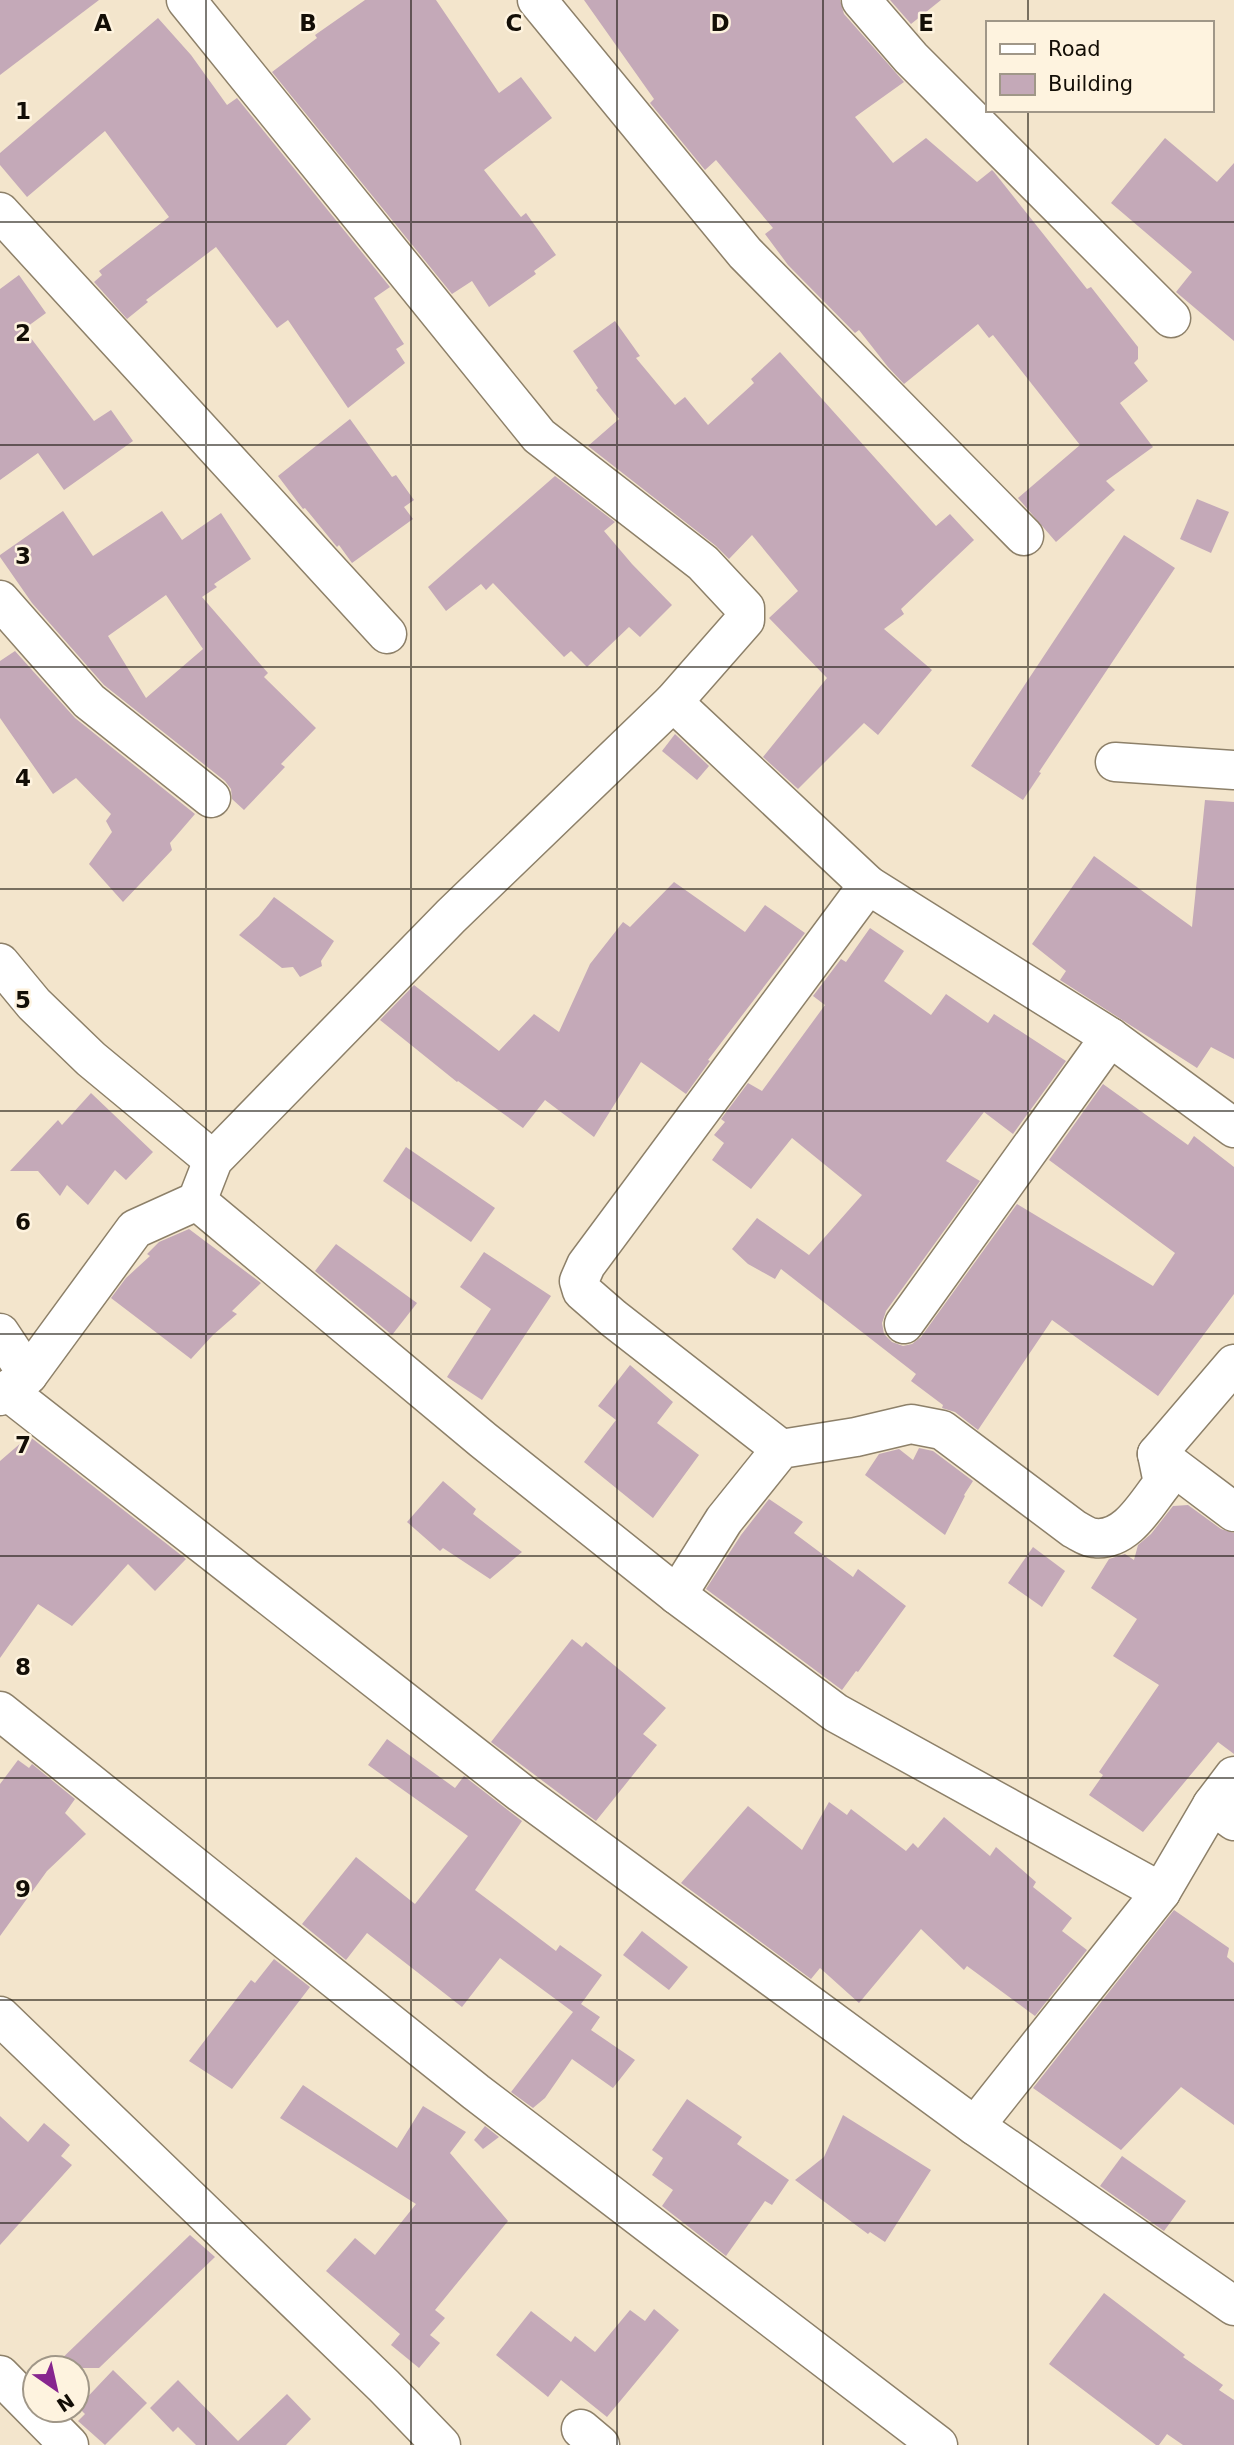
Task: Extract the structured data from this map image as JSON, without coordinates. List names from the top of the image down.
{
  "legend": ["Road", "Building"],
  "north": "bottom right",
  "grid": {
    "columns": [
      "A",
      "B",
      "C",
      "D",
      "E"
    ],
    "rows": [
      "1",
      "2",
      "3",
      "4",
      "5",
      "6",
      "7",
      "8",
      "9"
    ]
  }
}
